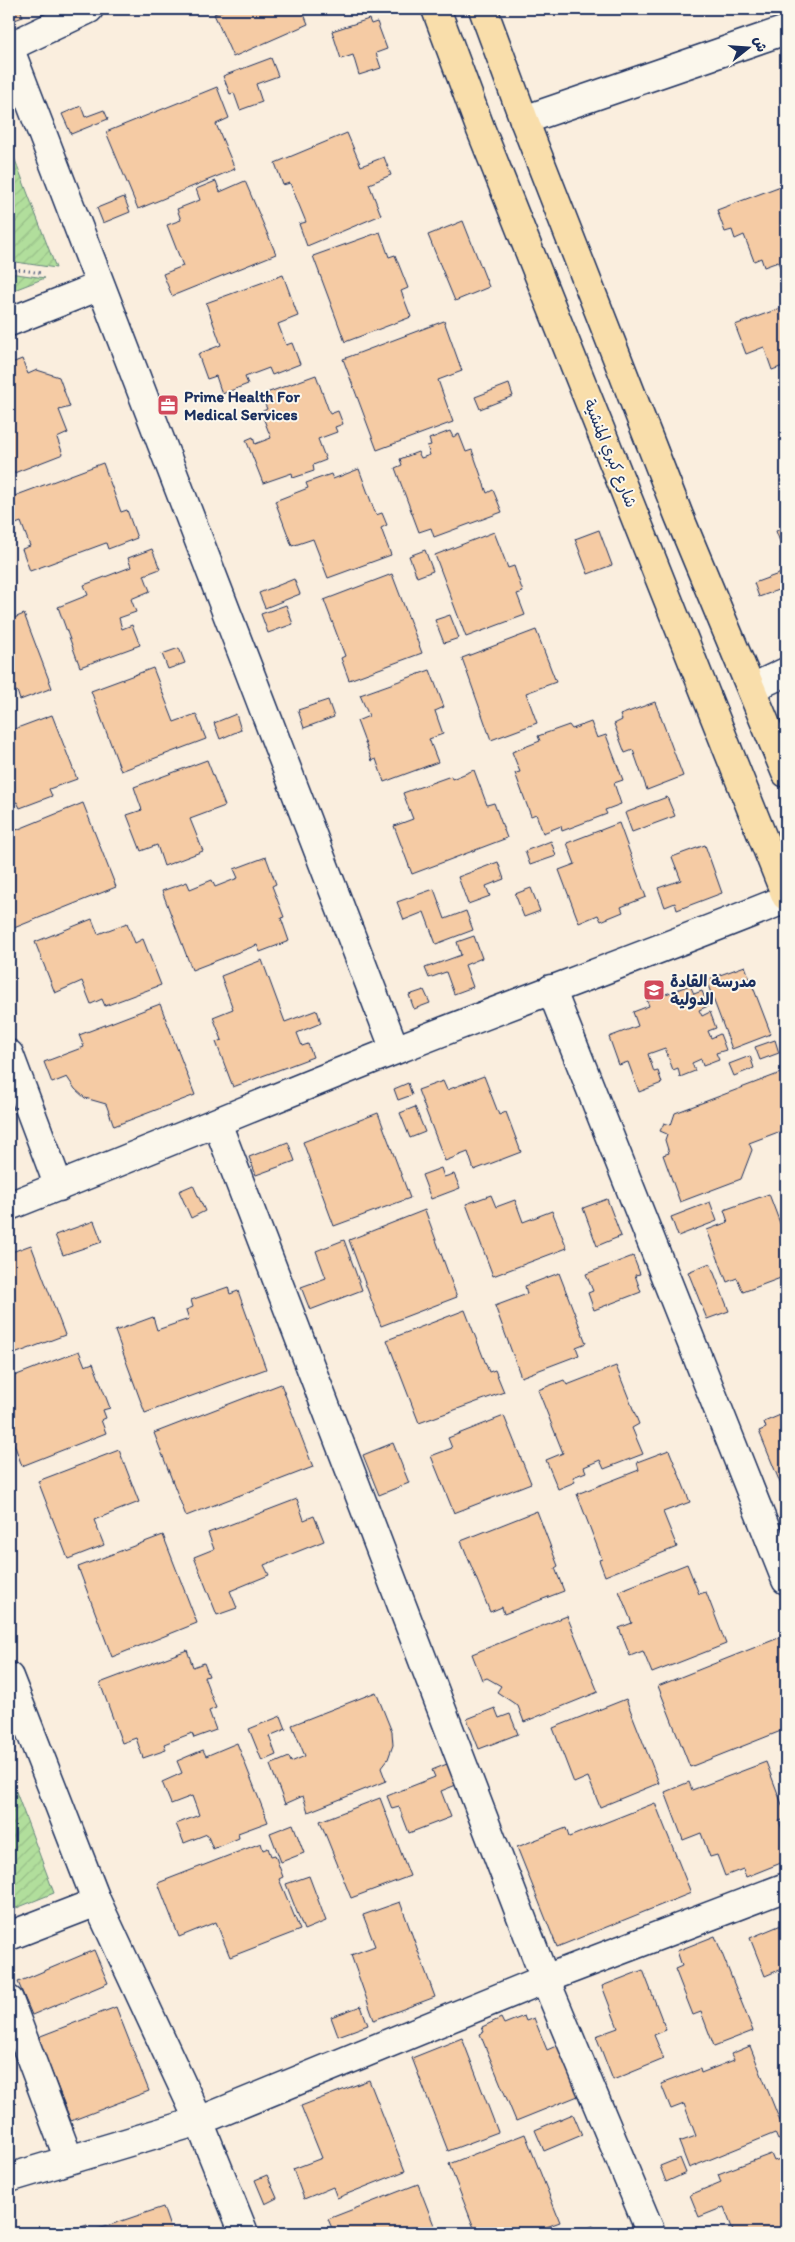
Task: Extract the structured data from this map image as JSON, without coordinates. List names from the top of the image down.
{
  "streets": {
    "main road": ["شارع كبري المنشية"]
  },
  "places": {
    "office": ["Prime Health For Medical Services"],
    "school or university": ["مدرسة القادة الدولية"]
  },
  "north": "right"
}
